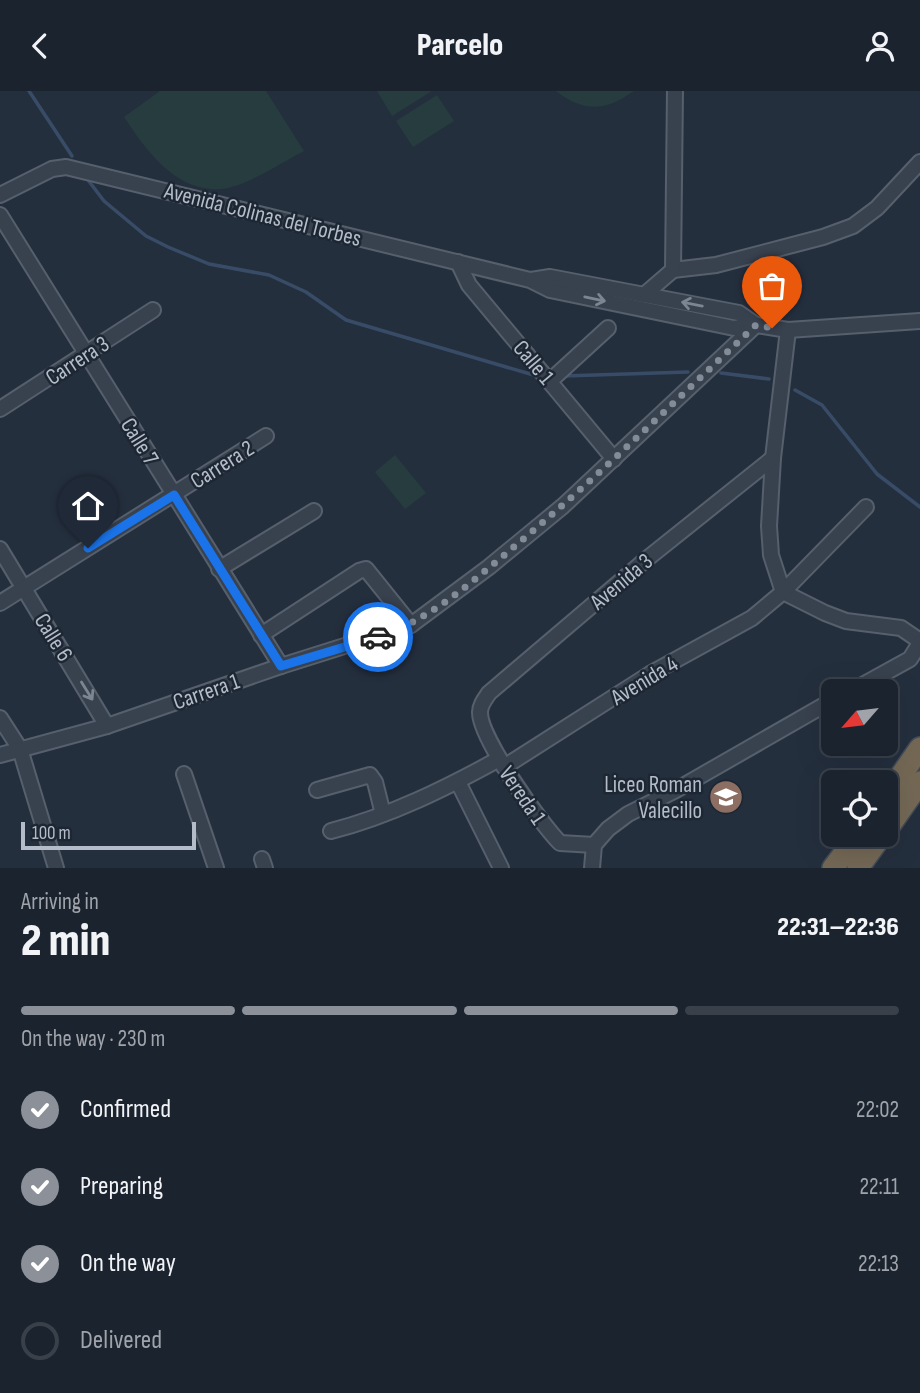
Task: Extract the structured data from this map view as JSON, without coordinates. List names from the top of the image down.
{
  "streets": {
    "street": [
      "Avenida Colinas del Torbes",
      "Carrera 3",
      "Calle 1",
      "Calle 7",
      "Carrera 2",
      "Avenida 3",
      "Calle 6",
      "Avenida 4",
      "Carrera 1",
      "Vereda 1"
    ]
  },
  "crossings": [
    ["Avenida Colinas del Torbes", "Calle 1"],
    ["Avenida Colinas del Torbes", "Carrera 1"],
    ["Carrera 3", "Calle 7"],
    ["Calle 1", "Carrera 1"],
    ["Calle 7", "Carrera 2"],
    ["Calle 7", "Carrera 1"],
    ["Carrera 2", "Calle 6"],
    ["Avenida 3", "Vereda 1"],
    ["Calle 6", "Carrera 1"],
    ["Avenida 4", "Vereda 1"]
  ],
  "places": {
    "school or university": ["Liceo Roman Valecillo"]
  },
  "scale_bar": "100 m",
  "north": "bottom left",
  "page": {
    "header": "Parcelo",
    "scale": "100 m",
    "heading": ["2 min", "Arriving in", "22:31–22:36"],
    "bar": "On the way · 230 m",
    "list": [
      ["Confirmed", "22:02"],
      ["Preparing", "22:11"],
      ["On the way", "22:13"],
      "Delivered"
    ]
  }
}
